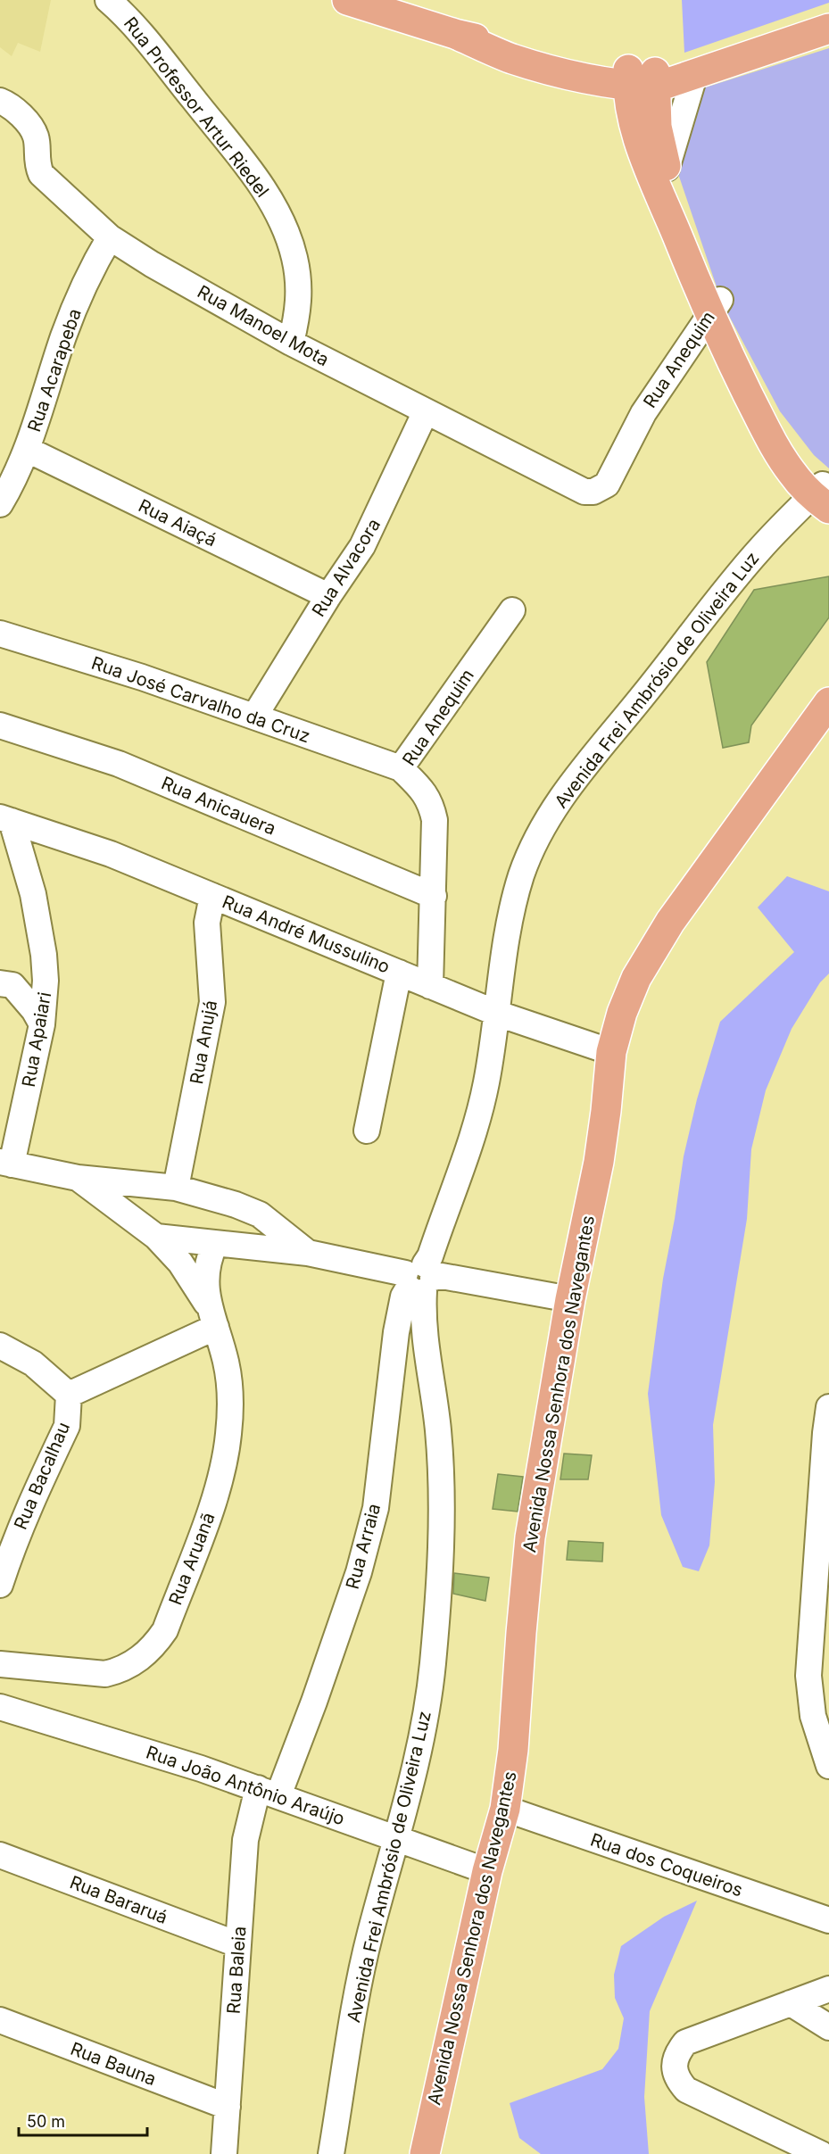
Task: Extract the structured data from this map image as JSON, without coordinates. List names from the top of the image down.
{
  "streets": {
    "main road": ["Avenida Nossa Senhora dos Navegantes"],
    "street": [
      "Rua Professor Artur Riedel",
      "Rua Manoel Mota",
      "Rua Anequim",
      "Rua Acarapeba",
      "Rua Aiaçá",
      "Rua Alvacora",
      "Avenida Frei Ambrósio de Oliveira Luz",
      "Rua José Carvalho da Cruz",
      "Rua Anicauera",
      "Rua André Mussulino",
      "Rua Apaiari",
      "Rua Anujá",
      "Rua Bacalhau",
      "Rua Arraia",
      "Rua Aruanã",
      "Rua João Antônio Araújo",
      "Rua dos Coqueiros",
      "Rua Bararuá",
      "Rua Baleia",
      "Rua Bauna"
    ]
  },
  "crossings": [
    ["Rua Professor Artur Riedel", "Rua Manoel Mota"],
    ["Rua Manoel Mota", "Rua Anequim"],
    ["Rua Manoel Mota", "Rua Acarapeba"],
    ["Rua Manoel Mota", "Rua Alvacora"],
    ["Rua Anequim", "Rua José Carvalho da Cruz"],
    ["Rua Anequim", "Rua Anicauera"],
    ["Rua Anequim", "Rua André Mussulino"],
    ["Rua Acarapeba", "Rua Aiaçá"],
    ["Rua Aiaçá", "Rua Alvacora"],
    ["Rua Alvacora", "Rua José Carvalho da Cruz"],
    ["Avenida Frei Ambrósio de Oliveira Luz", "Rua André Mussulino"],
    ["Avenida Frei Ambrósio de Oliveira Luz", "Rua Arraia"],
    ["Avenida Frei Ambrósio de Oliveira Luz", "Rua João Antônio Araújo"],
    ["Rua André Mussulino", "Rua Apaiari"],
    ["Rua André Mussulino", "Rua Anujá"],
    ["Rua André Mussulino", "Avenida Nossa Senhora dos Navegantes"],
    ["Avenida Nossa Senhora dos Navegantes", "Rua João Antônio Araújo"],
    ["Avenida Nossa Senhora dos Navegantes", "Rua dos Coqueiros"],
    ["Rua Arraia", "Rua João Antônio Araújo"],
    ["Rua Arraia", "Rua Baleia"],
    ["Rua João Antônio Araújo", "Rua Baleia"],
    ["Rua Bararuá", "Rua Baleia"],
    ["Rua Baleia", "Rua Bauna"]
  ],
  "scale_bar": "50 m"
}
